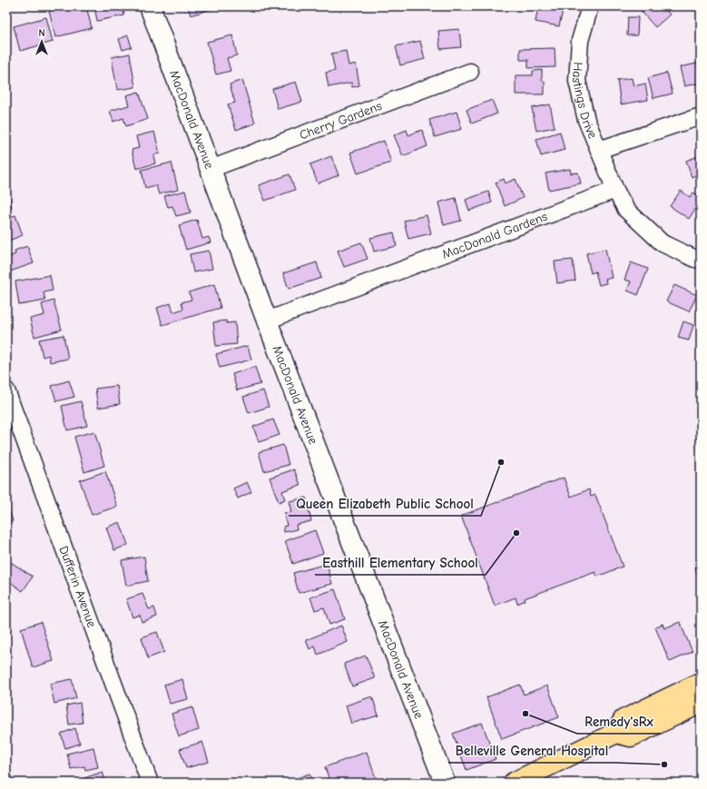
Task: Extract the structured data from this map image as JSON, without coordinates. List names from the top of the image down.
{
  "streets": {
    "street": [
      "Hastings Drive",
      "MacDonald Avenue",
      "Cherry Gardens",
      "MacDonald Gardens",
      "Dufferin Avenue"
    ]
  },
  "crossings": [
    ["Hastings Drive", "MacDonald Gardens"],
    ["MacDonald Avenue", "Cherry Gardens"],
    ["MacDonald Avenue", "MacDonald Gardens"]
  ],
  "places": [
    "Queen Elizabeth Public School",
    "Easthill Elementary School",
    "Remedy'sRx",
    "Belleville General Hospital"
  ],
  "north": "top"
}
